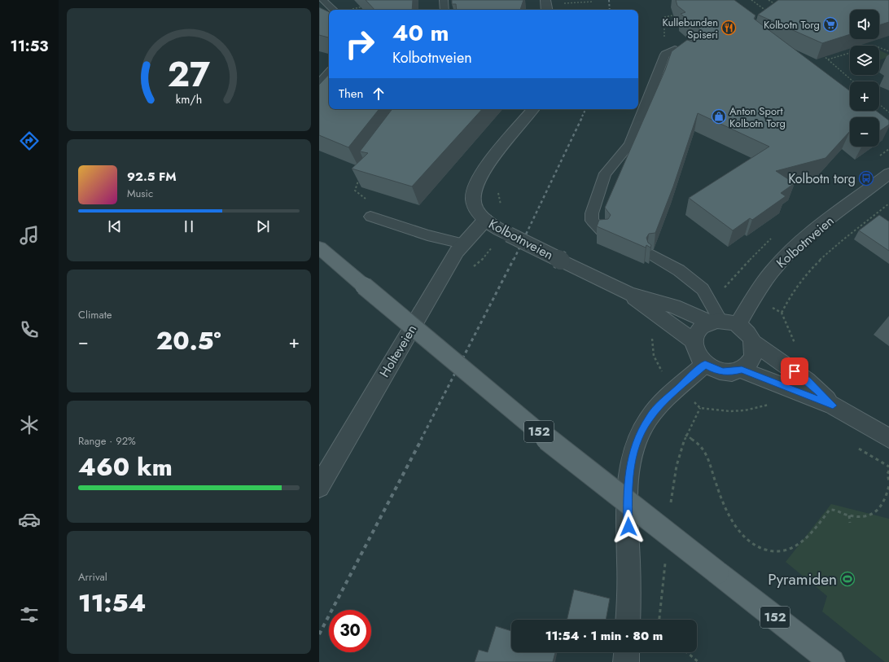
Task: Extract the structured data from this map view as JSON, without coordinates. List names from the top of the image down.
{
  "streets": {
    "main road": ["152"],
    "street": ["Kolbotnveien", "Holteveien"]
  },
  "crossings": [
    ["Kolbotnveien", "Holteveien"]
  ],
  "places": {
    "supermarket": ["Kolbotn Torg"],
    "restaurant": ["Kullebunden Spiseri"],
    "shop": ["Anton Sport Kolbotn Torg"],
    "bus stop": ["Kolbotn torg"],
    "sports": ["Pyramiden"]
  },
  "page": {
    "tabs": "11:53",
    "map_buttons": ["+", "−"],
    "turn": ["40 m", "Kolbotnveien"],
    "then": "Then",
    "song": ["92.5 FM", "Music"],
    "tile": [
      "Climate",
      ["Range · 92%", "460 km"],
      ["Arrival", "11:54"]
    ],
    "heat": ["−", "20.5°", "+"],
    "limit": "30",
    "trip": "11:54 · 1 min · 80 m",
    "gauge": ["27", "km/h"]
  }
}
